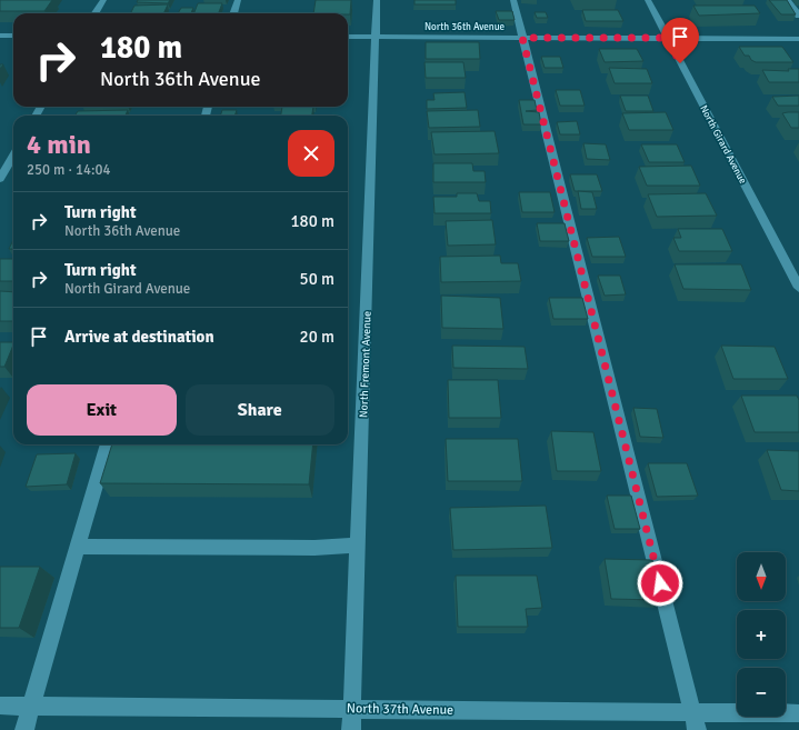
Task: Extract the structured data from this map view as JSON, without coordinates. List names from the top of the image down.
{
  "streets": {
    "street": [
      "North 36th Avenue",
      "North Girard Avenue",
      "North Fremont Avenue",
      "North 37th Avenue"
    ]
  },
  "crossings": [
    ["North 36th Avenue", "North Girard Avenue"],
    ["North 36th Avenue", "North Fremont Avenue"],
    ["North Fremont Avenue", "North 37th Avenue"]
  ],
  "north": "bottom",
  "page": {
    "turn": ["180 m", "North 36th Avenue"],
    "heading": ["4 min", "250 m · 14:04"],
    "list": [
      {
        "name": "Turn right",
        "note": "North 36th Avenue",
        "value": "180 m"
      },
      {
        "name": "Turn right",
        "note": "North Girard Avenue",
        "value": "50 m"
      },
      {
        "name": "Arrive at destination",
        "value": "20 m"
      }
    ],
    "buttons": ["Exit", "Share"],
    "map_buttons": ["+", "−"]
  }
}
